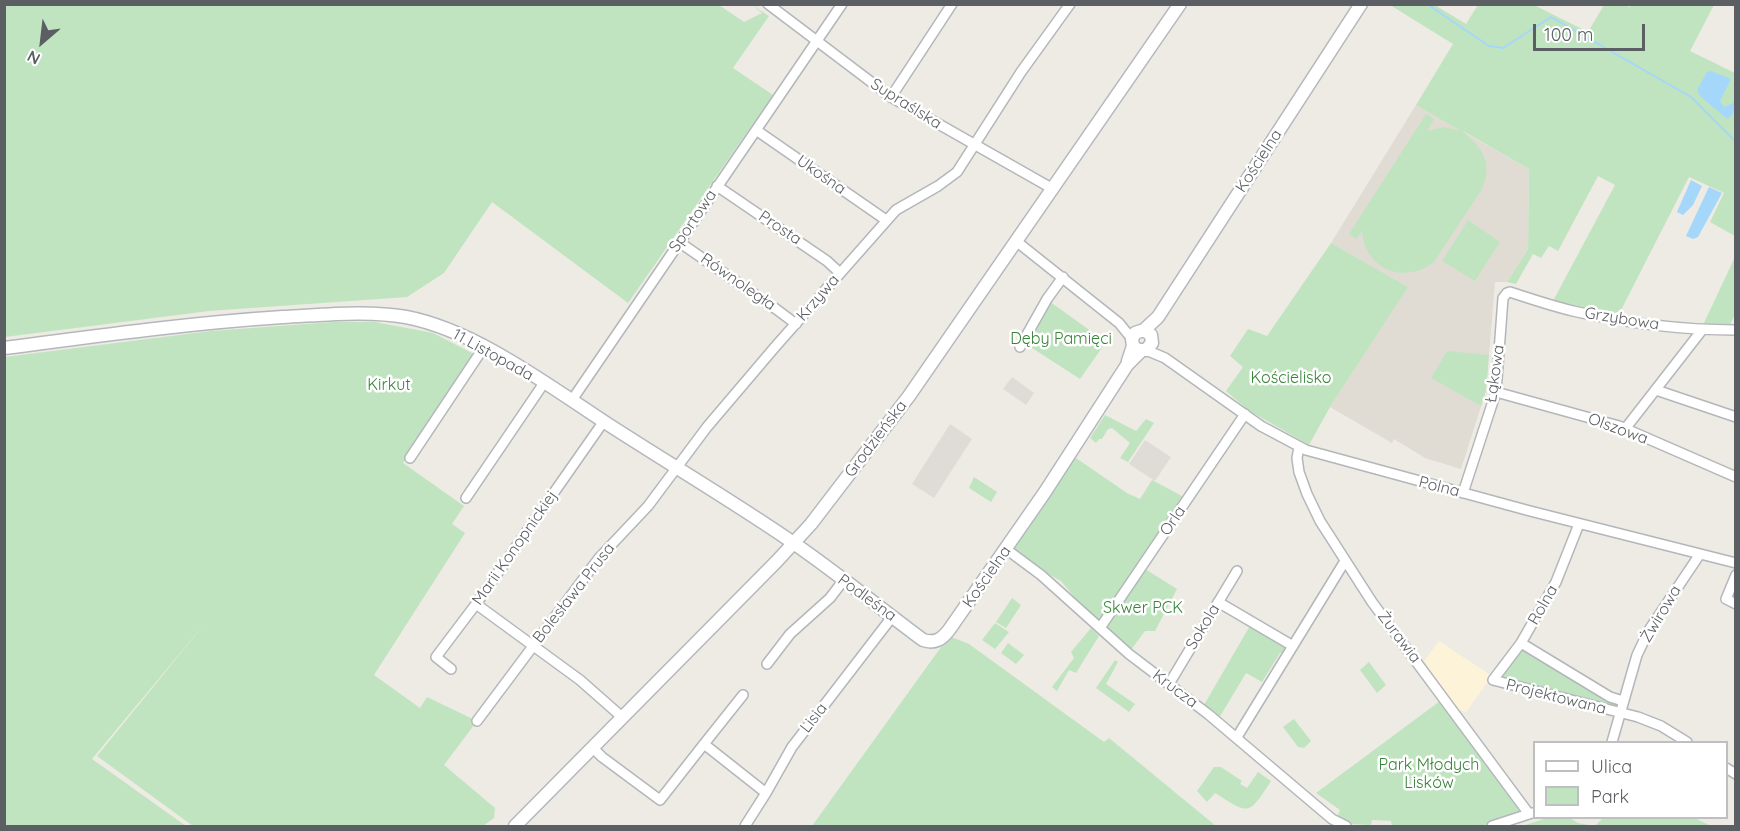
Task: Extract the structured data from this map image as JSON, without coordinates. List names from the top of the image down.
{
  "streets": {
    "street": [
      "Supraślska",
      "Kościelna",
      "Ukośna",
      "Sportowa",
      "Prosta",
      "Równoległa",
      "Krzywa",
      "Grzybowa",
      "11 Listopada",
      "Łąkowa",
      "Olszowa",
      "Grodzieńska",
      "Polna",
      "Orla",
      "Marii Konopnickiej",
      "Bolesława Prusa",
      "Podleśna",
      "Rolna",
      "Żwirowa",
      "Sokola",
      "Żurawia",
      "Krucza",
      "Projektowana",
      "Lisia"
    ]
  },
  "crossings": [
    ["Supraślska", "Sportowa"],
    ["Supraślska", "Krzywa"],
    ["Supraślska", "Grodzieńska"],
    ["Kościelna", "Polna"],
    ["Kościelna", "Podleśna"],
    ["Kościelna", "Krucza"],
    ["Ukośna", "Sportowa"],
    ["Ukośna", "Krzywa"],
    ["Sportowa", "Prosta"],
    ["Sportowa", "Równoległa"],
    ["Sportowa", "11 Listopada"],
    ["Prosta", "Krzywa"],
    ["Równoległa", "Krzywa"],
    ["Krzywa", "11 Listopada"],
    ["Krzywa", "Bolesława Prusa"],
    ["Grzybowa", "Łąkowa"],
    ["11 Listopada", "Grodzieńska"],
    ["11 Listopada", "Marii Konopnickiej"],
    ["11 Listopada", "Bolesława Prusa"],
    ["11 Listopada", "Podleśna"],
    ["Łąkowa", "Olszowa"],
    ["Łąkowa", "Polna"],
    ["Grodzieńska", "Polna"],
    ["Grodzieńska", "Podleśna"],
    ["Polna", "Orla"],
    ["Polna", "Rolna"],
    ["Polna", "Żwirowa"],
    ["Polna", "Żurawia"],
    ["Orla", "Krucza"],
    ["Podleśna", "Lisia"],
    ["Rolna", "Projektowana"],
    ["Żwirowa", "Projektowana"],
    ["Sokola", "Krucza"]
  ],
  "parks": [
    "Dęby Pamięci",
    "Kościelisko",
    "Kirkut",
    "Skwer PCK",
    "Park Młodych Lisków"
  ],
  "legend": ["Ulica", "Park"],
  "scale_bar": "100 m",
  "north": "bottom left"
}
